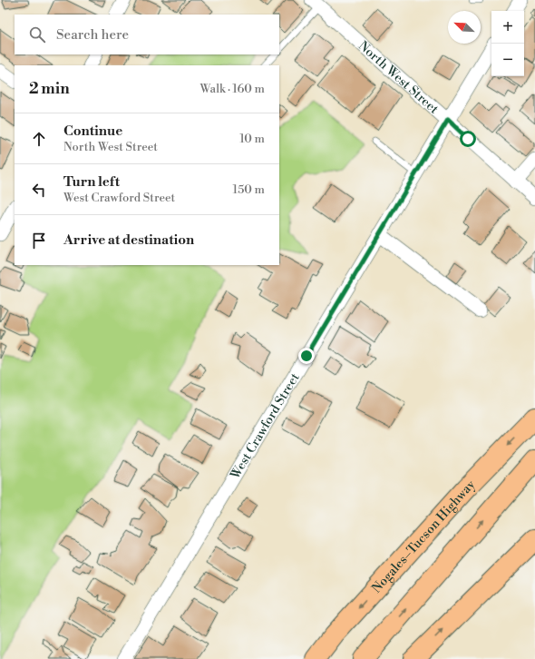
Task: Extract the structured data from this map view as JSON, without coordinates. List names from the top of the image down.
{
  "streets": {
    "highway": ["Nogales–Tucson Highway"],
    "street": ["North West Street", "West Crawford Street"]
  },
  "crossings": [
    ["North West Street", "West Crawford Street"]
  ],
  "north": "top left",
  "page": {
    "map_buttons": ["+", "−"],
    "search": "Search here",
    "heading": ["2 min", "Walk · 160 m"],
    "list": [
      ["Continue", "North West Street", "10 m"],
      ["Turn left", "West Crawford Street", "150 m"],
      "Arrive at destination"
    ]
  }
}
